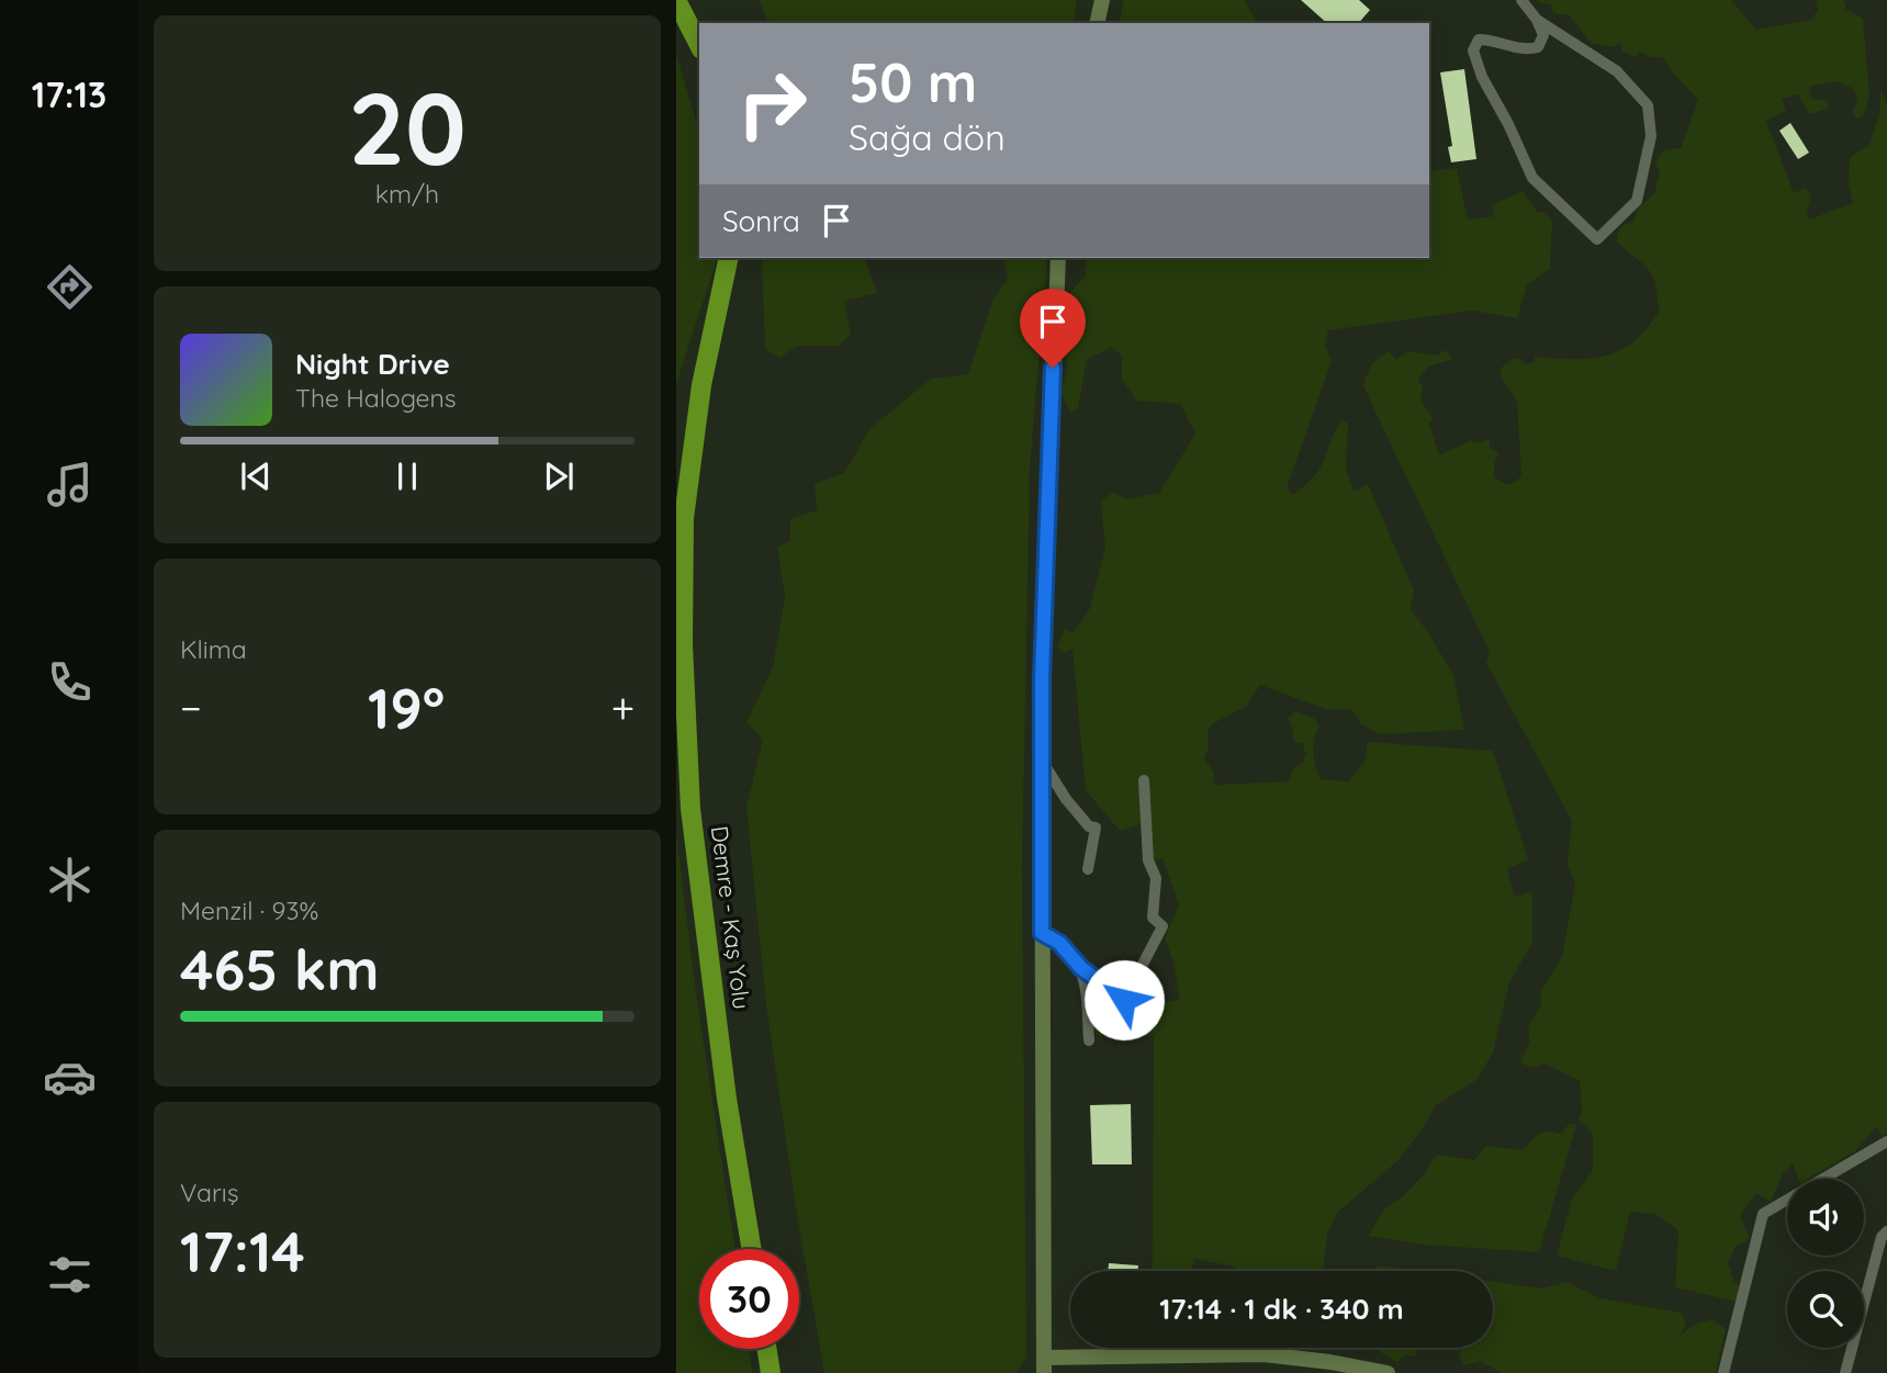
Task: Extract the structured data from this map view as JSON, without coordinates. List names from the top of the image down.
{
  "streets": {
    "highway": ["Demre - Kaş Yolu"]
  },
  "page": {
    "tabs": "17:13",
    "tile": [
      ["20", "km/h"],
      "Klima",
      ["Menzil · 93%", "465 km"],
      ["Varış", "17:14"]
    ],
    "turn": ["50 m", "Sağa dön"],
    "then": "Sonra",
    "song": ["Night Drive", "The Halogens"],
    "heat": ["−", "19°", "+"],
    "limit": "30",
    "trip": "17:14 · 1 dk · 340 m"
  }
}
